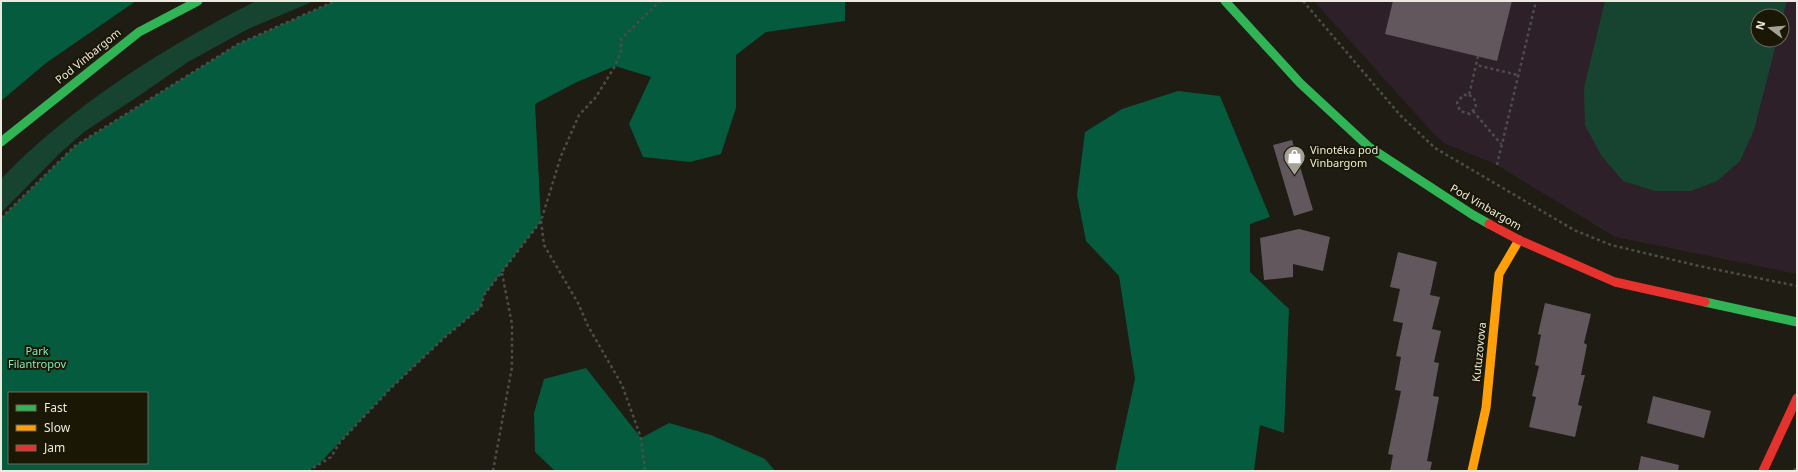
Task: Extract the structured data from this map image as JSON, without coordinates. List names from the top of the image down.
{
  "streets": {
    "street": ["Pod Vinbargom", "Kutuzovova"]
  },
  "crossings": [
    ["Pod Vinbargom", "Kutuzovova"]
  ],
  "parks": ["Park Filantropov"],
  "places": {
    "shop": ["Vinotéka pod Vinbargom"]
  },
  "legend": ["Fast", "Slow", "Jam"],
  "north": "left"
}
